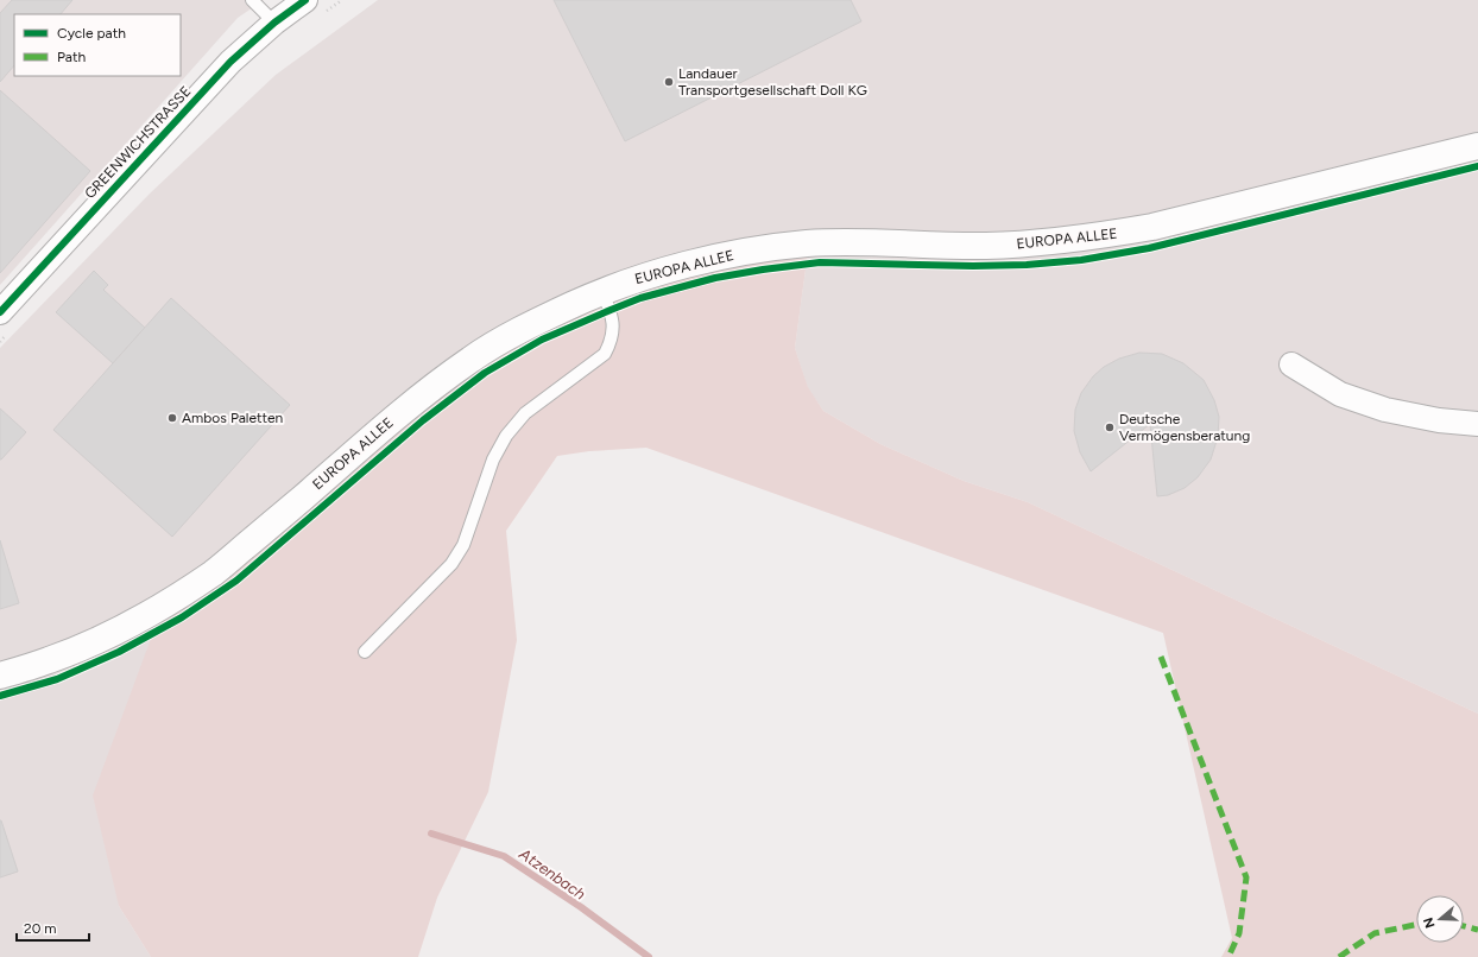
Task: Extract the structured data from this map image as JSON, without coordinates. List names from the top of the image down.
{
  "streets": {
    "main road": ["EUROPA ALLEE"],
    "street": ["GREENWICHSTRASSE"]
  },
  "water": ["Atzenbach"],
  "places": ["Landauer Transportgesellschaft Doll KG", "Ambos Paletten", "Deutsche Vermögensberatung"],
  "legend": ["Cycle path", "Path"],
  "scale_bar": "20 m",
  "north": "left"
}
